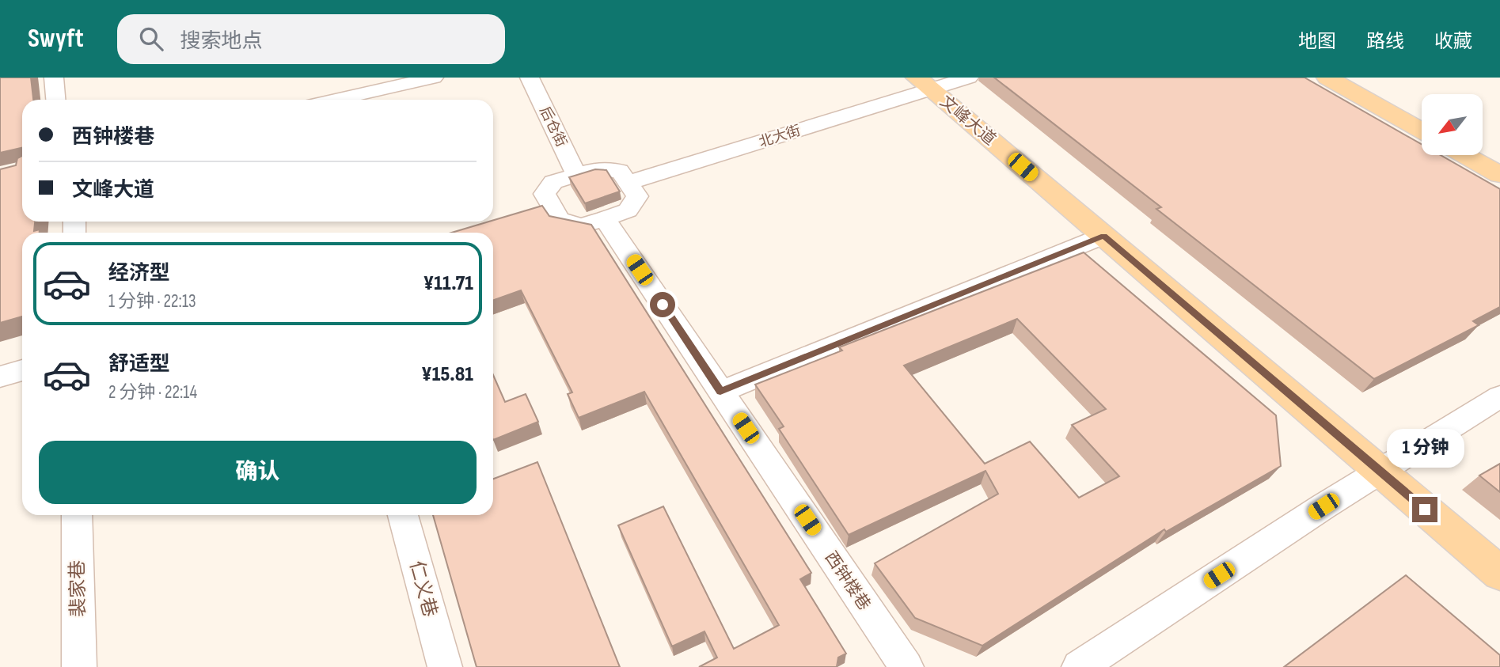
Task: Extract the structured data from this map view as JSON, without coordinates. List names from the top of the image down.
{
  "streets": {
    "main road": ["文峰大道"],
    "street": [
      "后仓街",
      "北大街",
      "西钟楼巷",
      "裴家巷",
      "仁义巷"
    ]
  },
  "crossings": [
    ["文峰大道", "北大街"]
  ],
  "north": "bottom left",
  "page": {
    "header": "Swyft",
    "search": "搜索地点",
    "nav": ["地图", "路线", "收藏"],
    "banner": ["西钟楼巷", "文峰大道"],
    "list": [
      {
        "name": "经济型",
        "note": "1 分钟 · 22:13",
        "value": "¥11.71"
      },
      {
        "name": "舒适型",
        "note": "2 分钟 · 22:14",
        "value": "¥15.81"
      }
    ],
    "bubble": "1 分钟",
    "buttons": "确认"
  }
}
